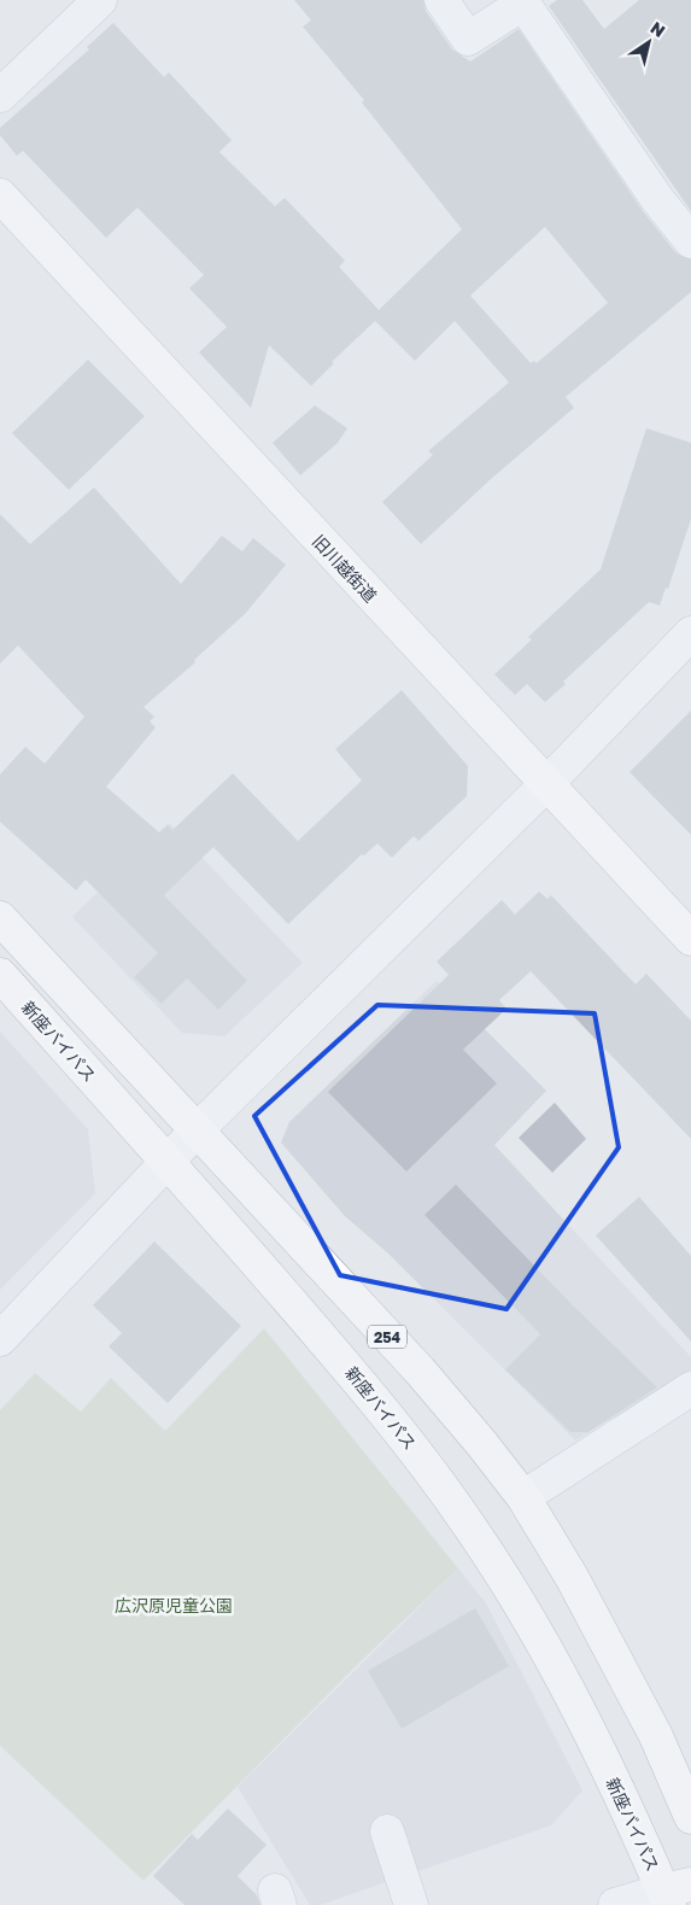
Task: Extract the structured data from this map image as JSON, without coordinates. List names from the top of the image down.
{
  "streets": {
    "main road": ["旧川越街道", "新座バイパス", "254"]
  },
  "parks": ["広沢原児童公園"],
  "north": "top right"
}
